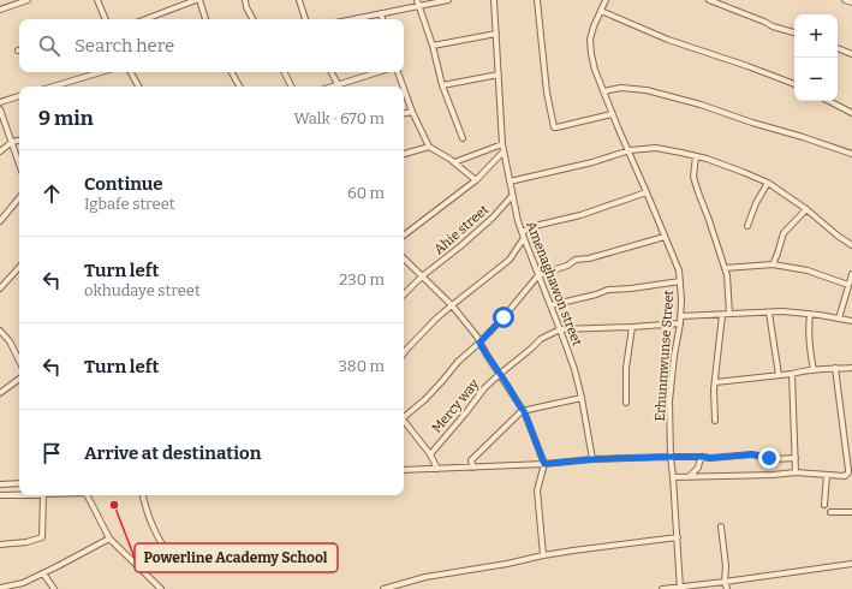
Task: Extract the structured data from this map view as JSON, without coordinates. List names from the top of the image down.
{
  "streets": {
    "street": [
      "Ahie street",
      "Amenaghawon street",
      "Erhunmwunse Street",
      "Mercy way"
    ]
  },
  "crossings": [
    ["Ahie street", "Amenaghawon street"],
    ["Amenaghawon street", "Mercy way"]
  ],
  "places": ["Powerline Academy School"],
  "page": {
    "map_buttons": ["+", "−"],
    "search": "Search here",
    "heading": ["9 min", "Walk · 670 m"],
    "list": [
      ["Continue", "Igbafe street", "60 m"],
      ["Turn left", "okhudaye street", "230 m"],
      ["Turn left", "380 m"],
      "Arrive at destination"
    ]
  }
}
